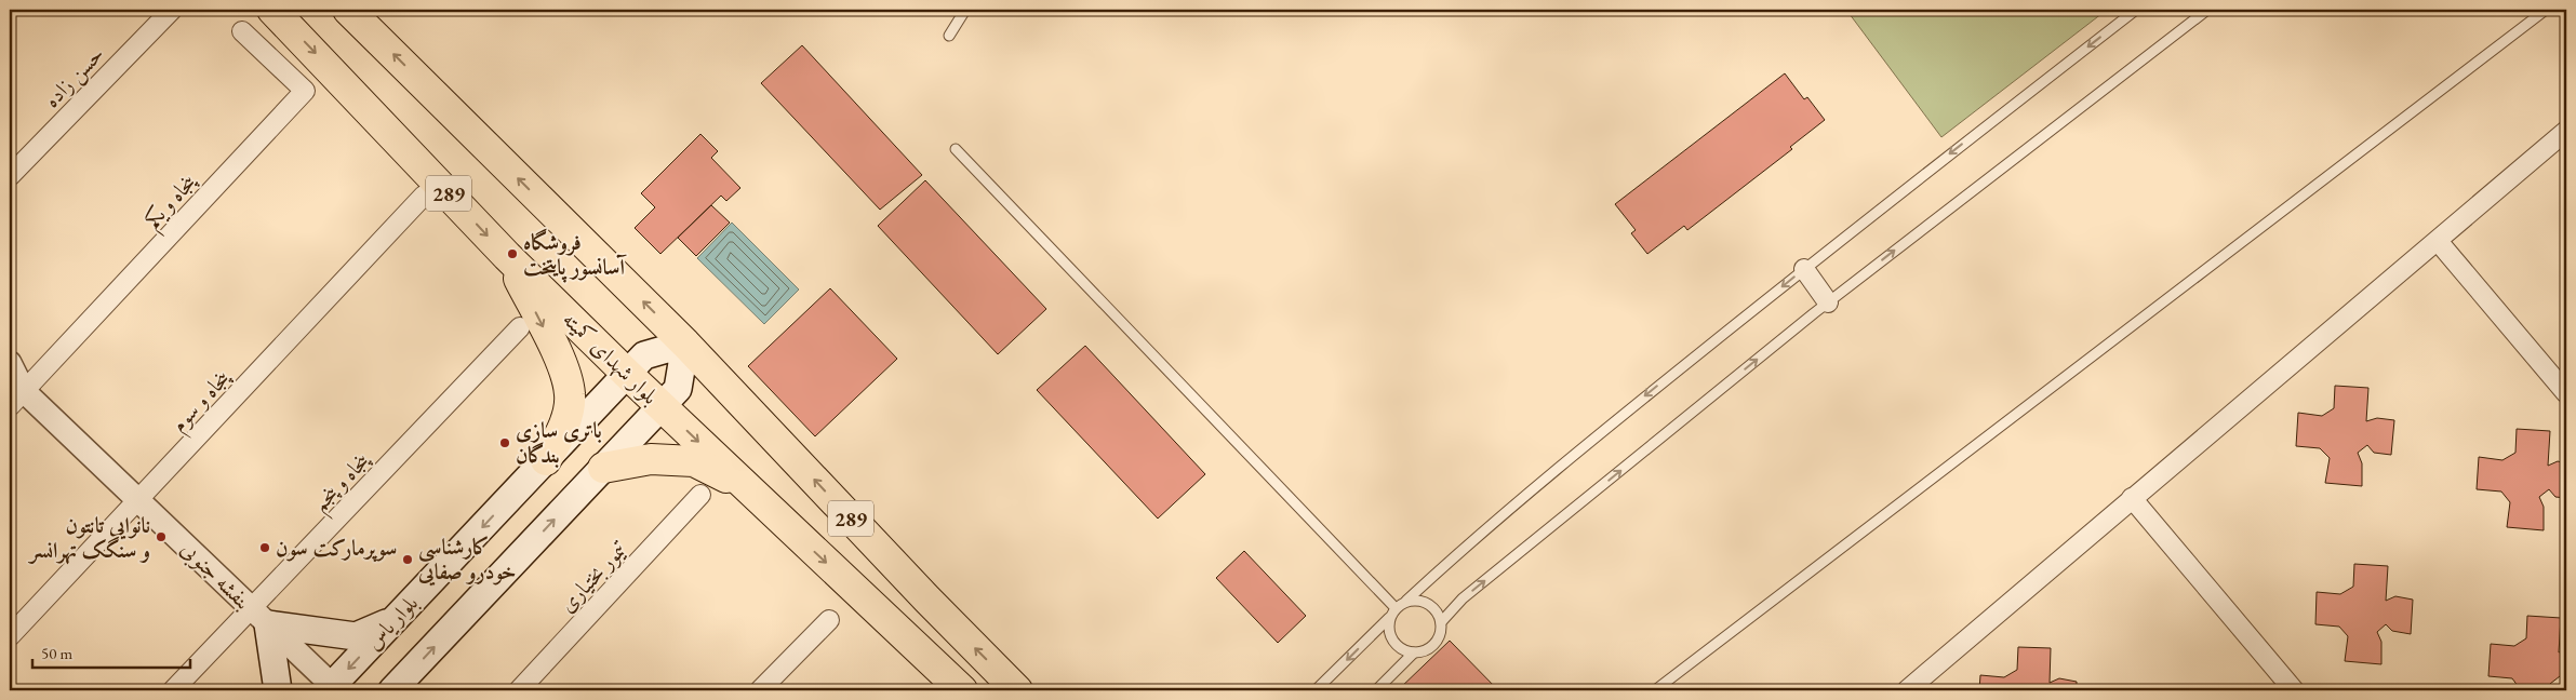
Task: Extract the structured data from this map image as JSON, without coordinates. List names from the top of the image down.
{
  "streets": {
    "main road": ["289", "بلوار شهدای کمیته", "بلوار یاس"],
    "street": [
      "حسن زاده",
      "پنجاه و یکم",
      "پنجاه و سوم",
      "پنجاه و پنجم",
      "بنفشه جنوبی",
      "تیمور بختیاری"
    ]
  },
  "crossings": [
    ["289", "بلوار یاس"],
    ["پنجاه و یکم", "بنفشه جنوبی"],
    ["بلوار شهدای کمیته", "بلوار یاس"],
    ["پنجاه و سوم", "بنفشه جنوبی"],
    ["پنجاه و پنجم", "بنفشه جنوبی"],
    ["بنفشه جنوبی", "بلوار یاس"]
  ],
  "places": [
    "فروشگاه آسانسور پایتخت",
    "باتری سازی بندگان",
    "نانوایی تانتون و سنگک تهرانسر",
    "سوپرمارکت سون",
    "کارشناسی خودرو صفایی"
  ],
  "scale_bar": "50 m"
}
